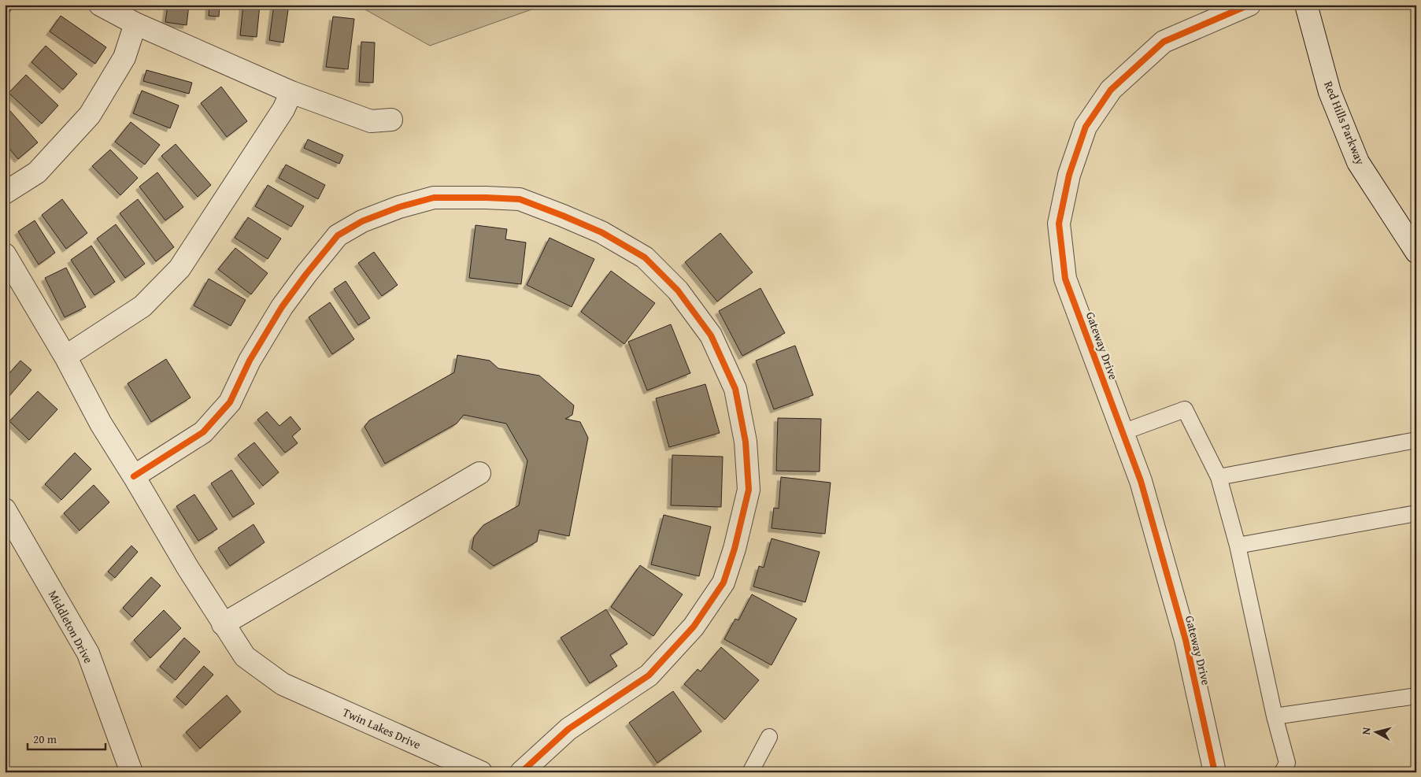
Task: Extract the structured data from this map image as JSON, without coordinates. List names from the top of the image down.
{
  "streets": {
    "street": [
      "Red Hills Parkway",
      "Gateway Drive",
      "Middleton Drive",
      "Twin Lakes Drive"
    ]
  },
  "scale_bar": "20 m",
  "north": "left"
}
